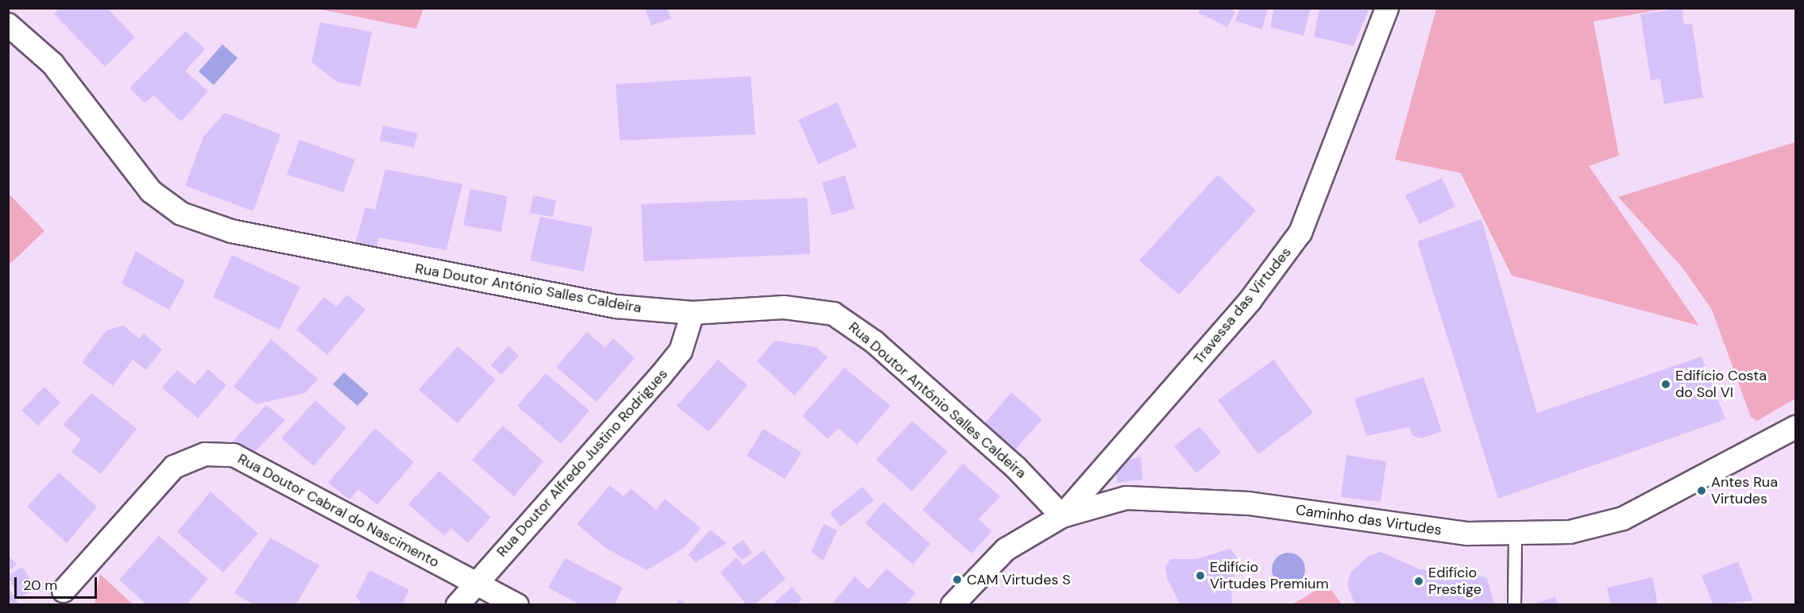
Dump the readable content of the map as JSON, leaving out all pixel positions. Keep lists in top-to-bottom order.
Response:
{
  "streets": {
    "street": [
      "Rua Doutor António Salles Caldeira",
      "Travessa das Virtudes",
      "Rua Doutor Alfredo Justino Rodrigues",
      "Rua Doutor Cabral do Nascimento",
      "Caminho das Virtudes"
    ]
  },
  "crossings": [
    ["Rua Doutor António Salles Caldeira", "Travessa das Virtudes"],
    ["Rua Doutor António Salles Caldeira", "Rua Doutor Alfredo Justino Rodrigues"],
    ["Rua Doutor António Salles Caldeira", "Caminho das Virtudes"],
    ["Travessa das Virtudes", "Caminho das Virtudes"],
    ["Rua Doutor Alfredo Justino Rodrigues", "Rua Doutor Cabral do Nascimento"]
  ],
  "places": [
    "Edifício Costa do Sol VI",
    "Antes Rua Virtudes",
    "Edifício Virtudes Premium",
    "CAM Virtudes S",
    "Edifício Prestige"
  ],
  "scale_bar": "20 m"
}
